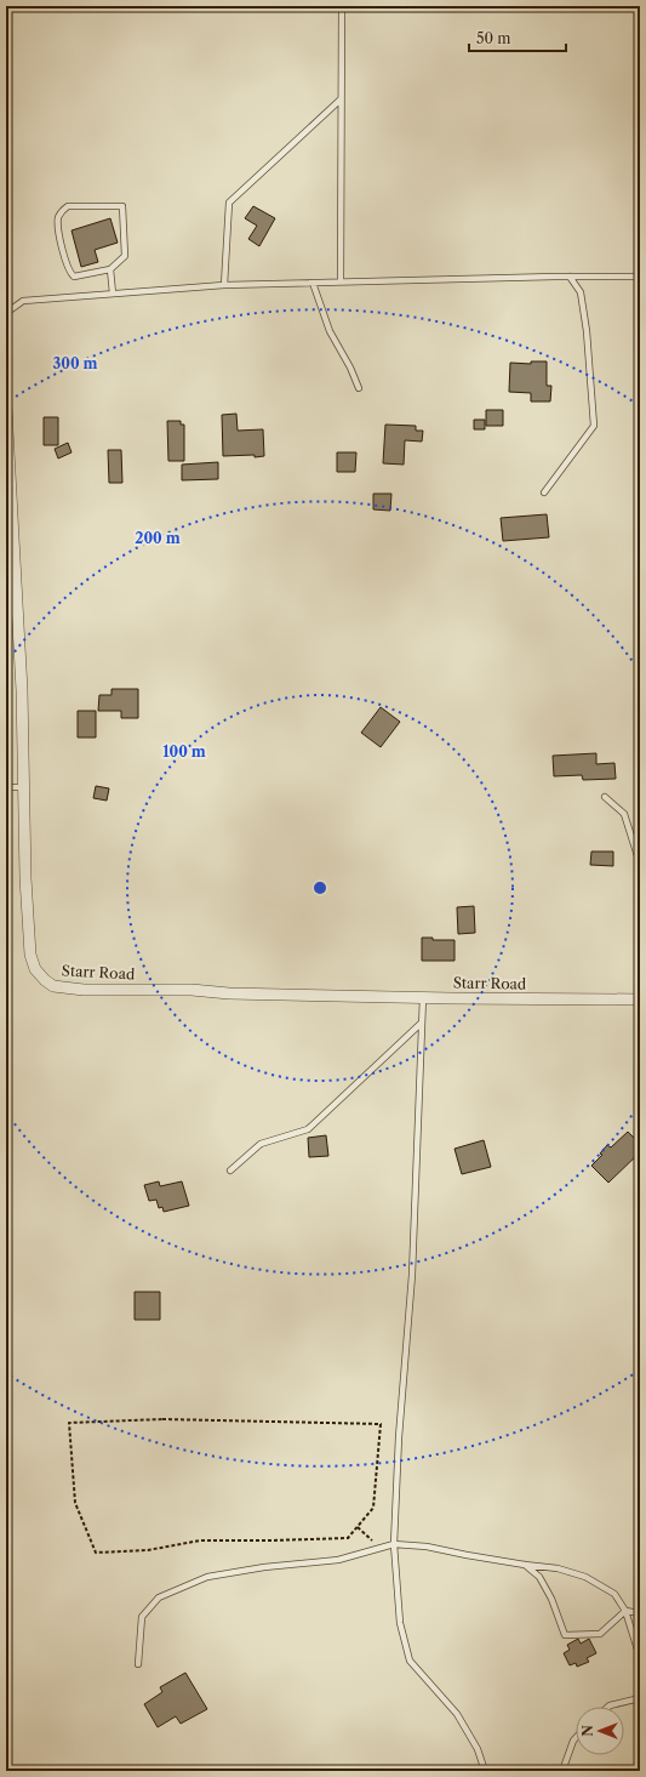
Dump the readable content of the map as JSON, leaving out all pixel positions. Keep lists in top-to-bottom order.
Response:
{
  "streets": {
    "street": ["Starr Road"]
  },
  "scale_bar": "50 m",
  "north": "left",
  "rings": ["300 m", "200 m", "100 m"]
}
